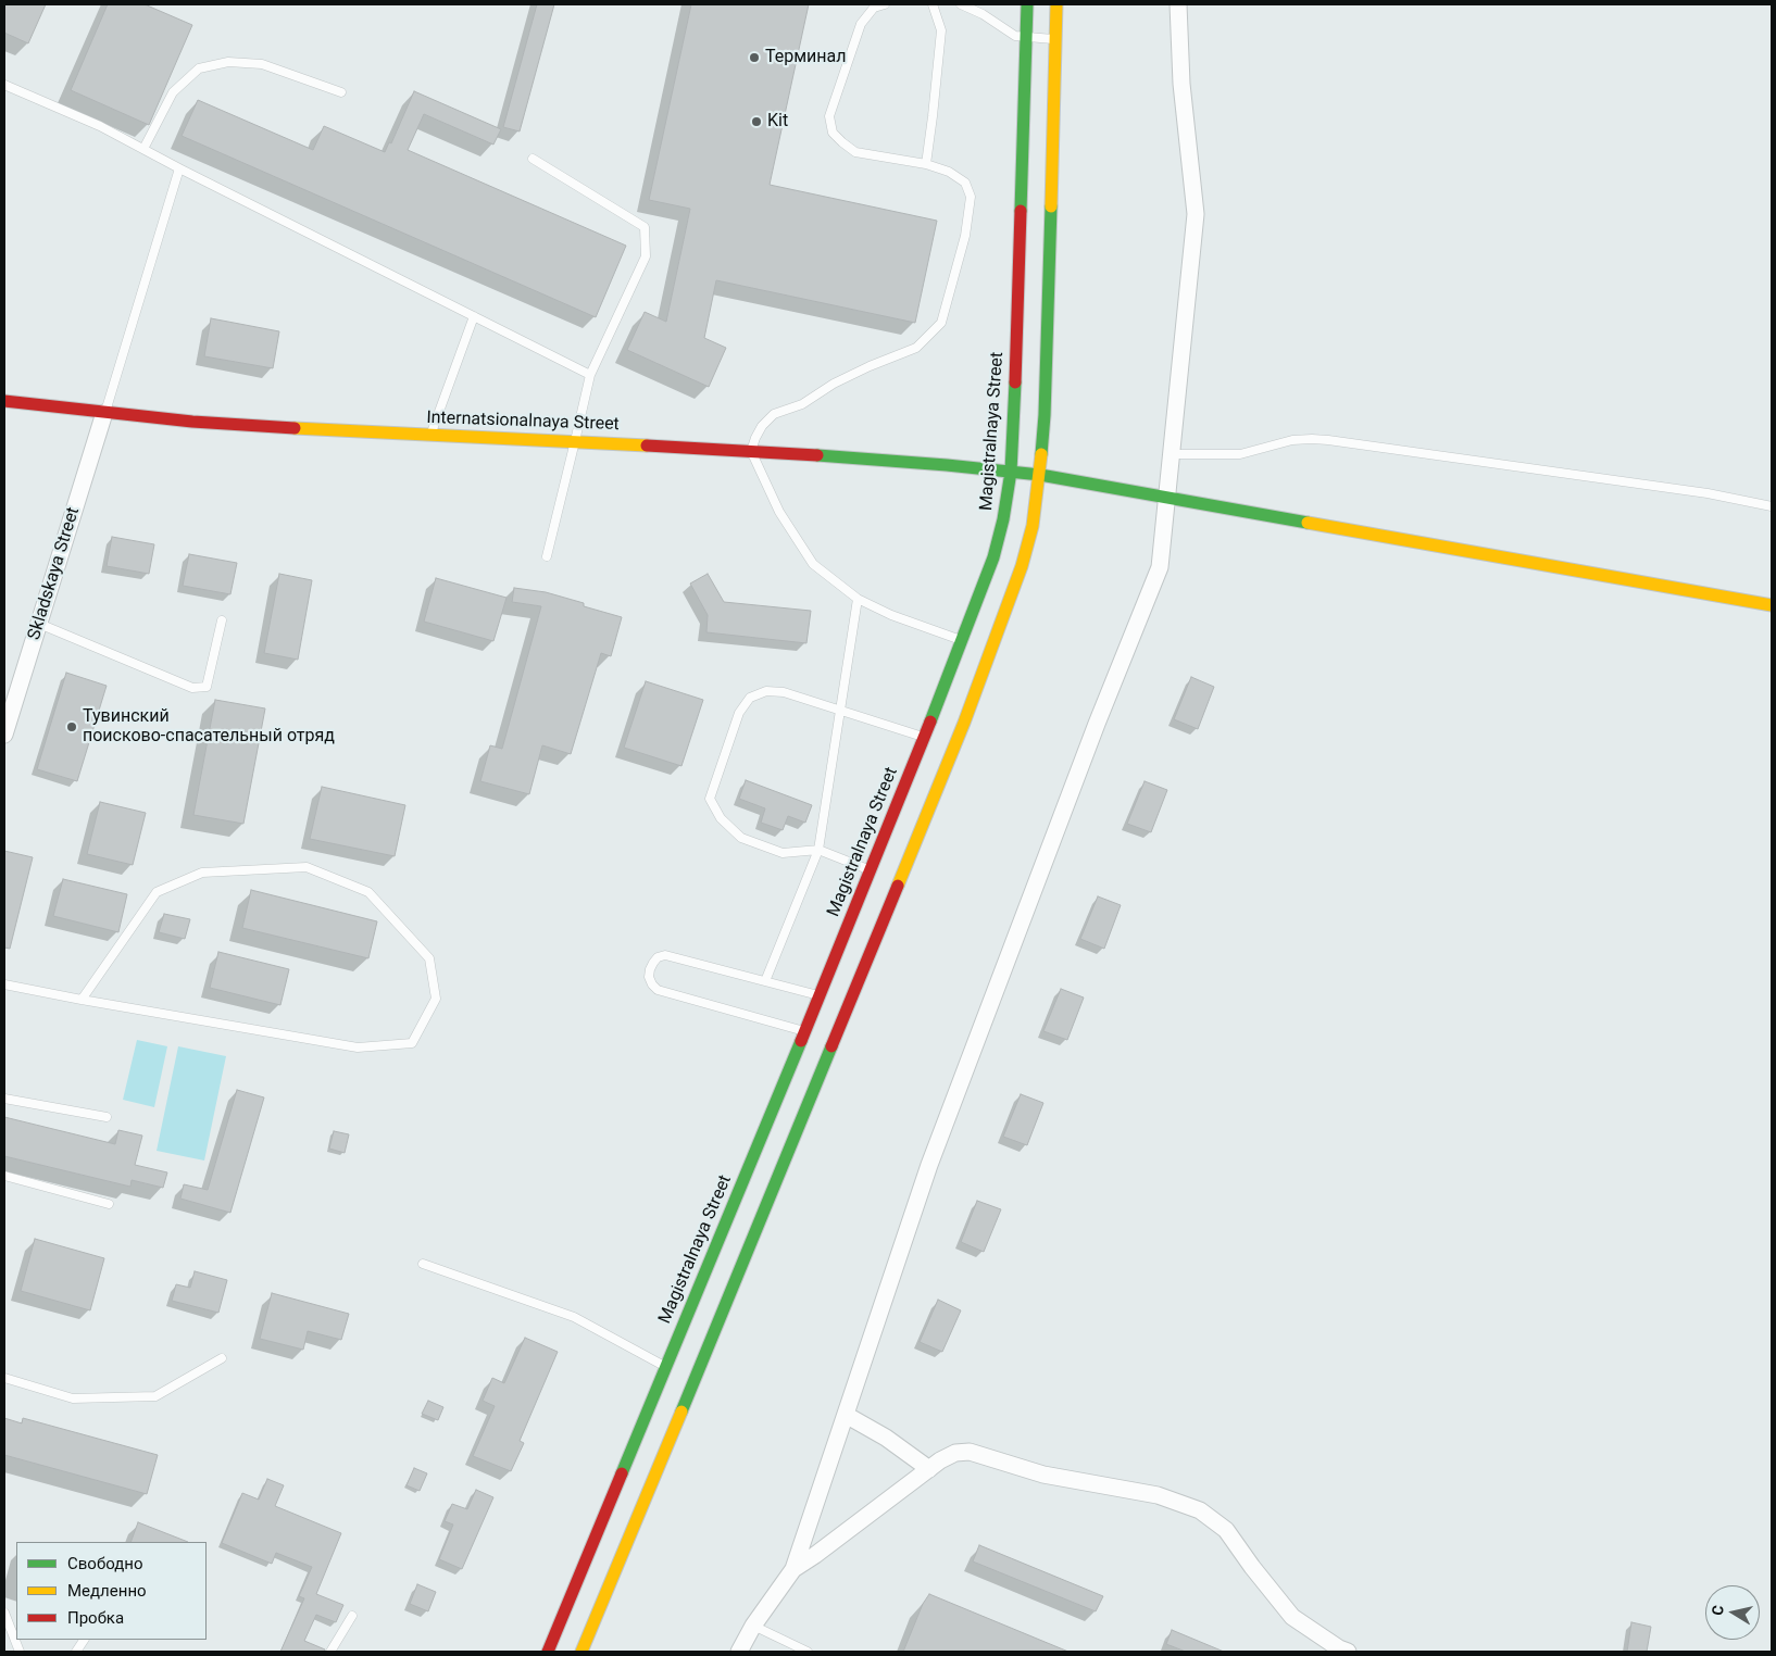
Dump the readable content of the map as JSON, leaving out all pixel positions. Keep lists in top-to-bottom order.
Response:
{
  "streets": {
    "main road": ["Internatsionalnaya Street", "Magistralnaya Street"],
    "street": ["Skladskaya Street"]
  },
  "crossings": [
    ["Internatsionalnaya Street", "Magistralnaya Street"],
    ["Internatsionalnaya Street", "Skladskaya Street"]
  ],
  "places": ["Терминал", "Kit", "Тувинский поисково-спасательный отряд"],
  "legend": ["Свободно", "Медленно", "Пробка"],
  "north": "left"
}
